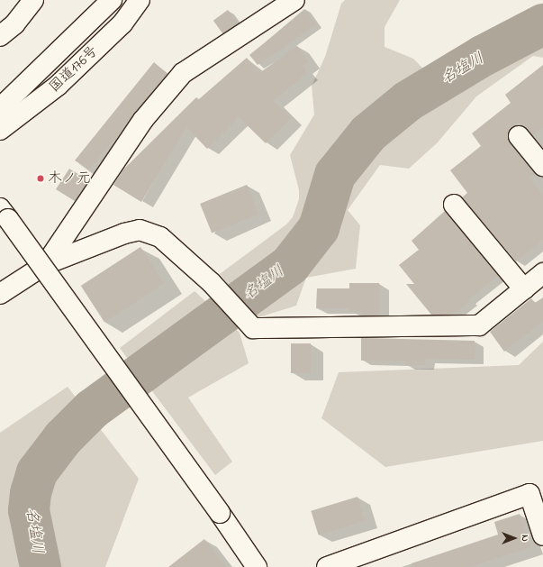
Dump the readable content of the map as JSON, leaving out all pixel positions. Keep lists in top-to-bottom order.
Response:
{
  "streets": {
    "main road": ["国道176号"]
  },
  "water": ["名塩川"],
  "places": ["木ノ元"],
  "north": "right"
}
